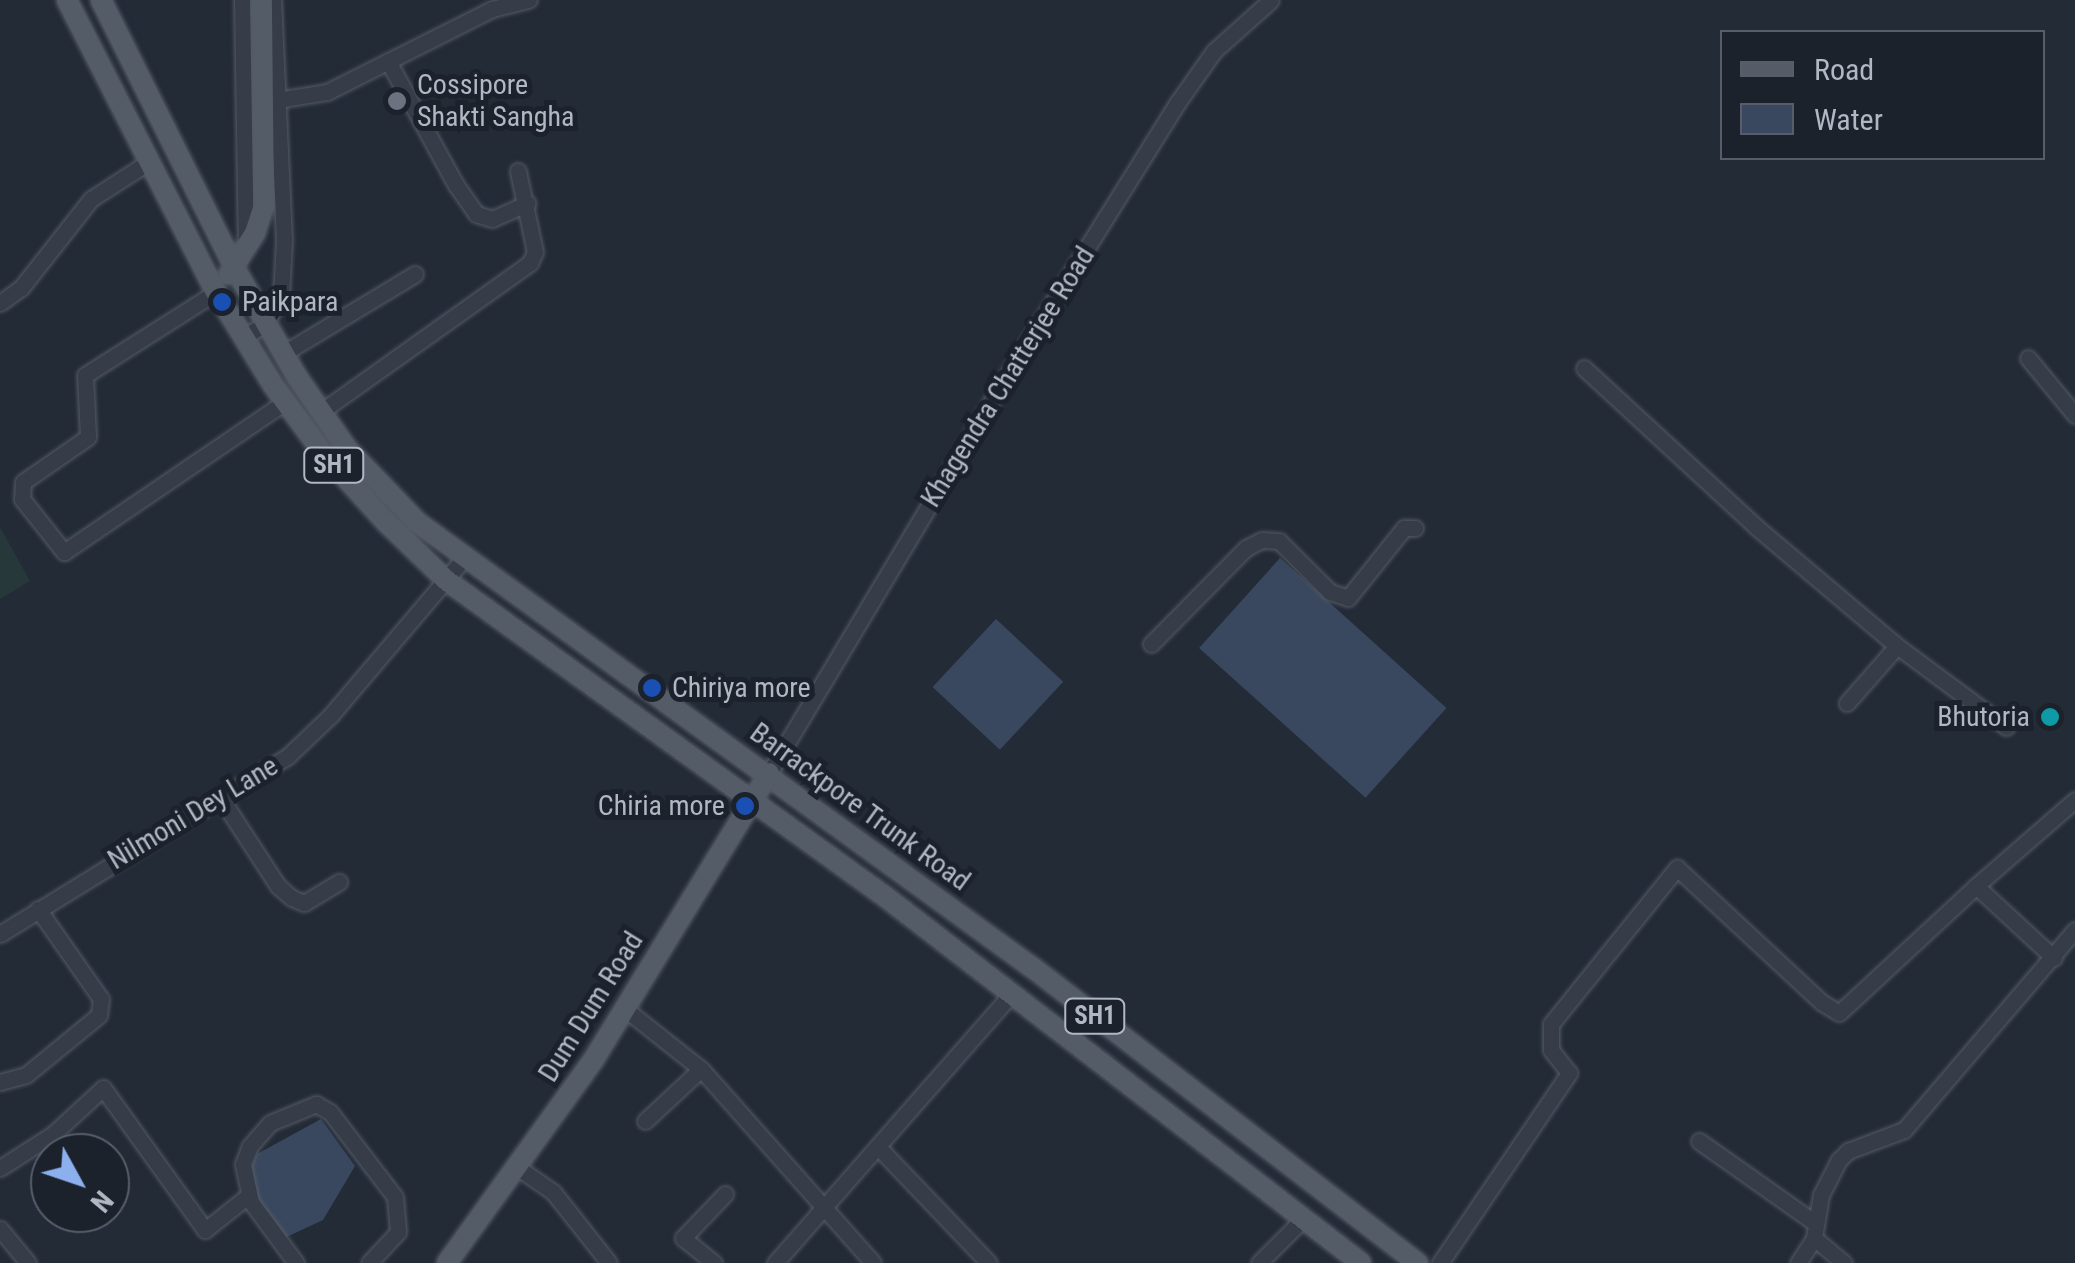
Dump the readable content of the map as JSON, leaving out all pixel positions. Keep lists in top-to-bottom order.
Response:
{
  "streets": {
    "main road": ["SH1", "Barrackpore Trunk Road", "Dum Dum Road"],
    "street": ["Khagendra Chatterjee Road", "Nilmoni Dey Lane"]
  },
  "crossings": [
    ["Khagendra Chatterjee Road", "Barrackpore Trunk Road"],
    ["Khagendra Chatterjee Road", "Dum Dum Road"],
    ["Barrackpore Trunk Road", "Nilmoni Dey Lane"],
    ["Barrackpore Trunk Road", "Dum Dum Road"]
  ],
  "places": [
    "Cossipore Shakti Sangha",
    "Paikpara",
    "Chiriya more",
    "Bhutoria",
    "Chiria more"
  ],
  "legend": ["Road", "Water"],
  "north": "bottom right"
}
